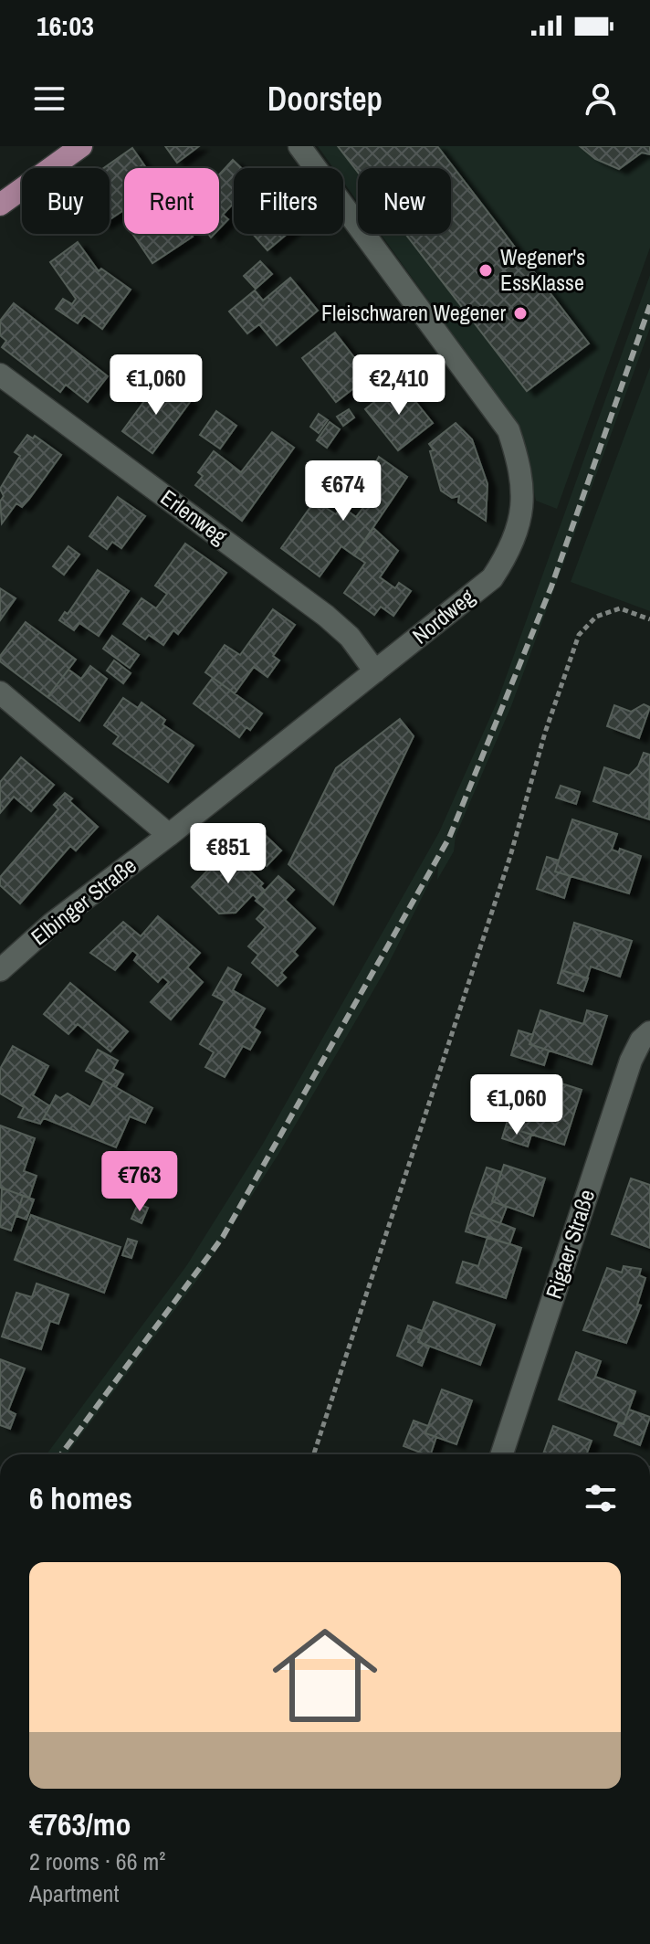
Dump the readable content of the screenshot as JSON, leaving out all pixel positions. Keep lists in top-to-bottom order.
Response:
{
  "streets": {
    "street": [
      "Erlenweg",
      "Nordweg",
      "Elbinger Straße",
      "Rigaer Straße"
    ]
  },
  "crossings": [
    ["Erlenweg", "Nordweg"],
    ["Nordweg", "Elbinger Straße"]
  ],
  "places": ["Wegener's EssKlasse", "Fleischwaren Wegener"],
  "page": {
    "status": "16:03",
    "header": "Doorstep",
    "chip": [
      "Buy",
      "Rent",
      "Filters",
      "New"
    ],
    "price": [
      "€1,060",
      "€2,410",
      "€674",
      "€851",
      "€1,060",
      "€763"
    ],
    "heading": "6 homes",
    "list": [
      {
        "name": "€763/mo",
        "note": "2 rooms · 66 m² · Apartment"
      }
    ]
  }
}
